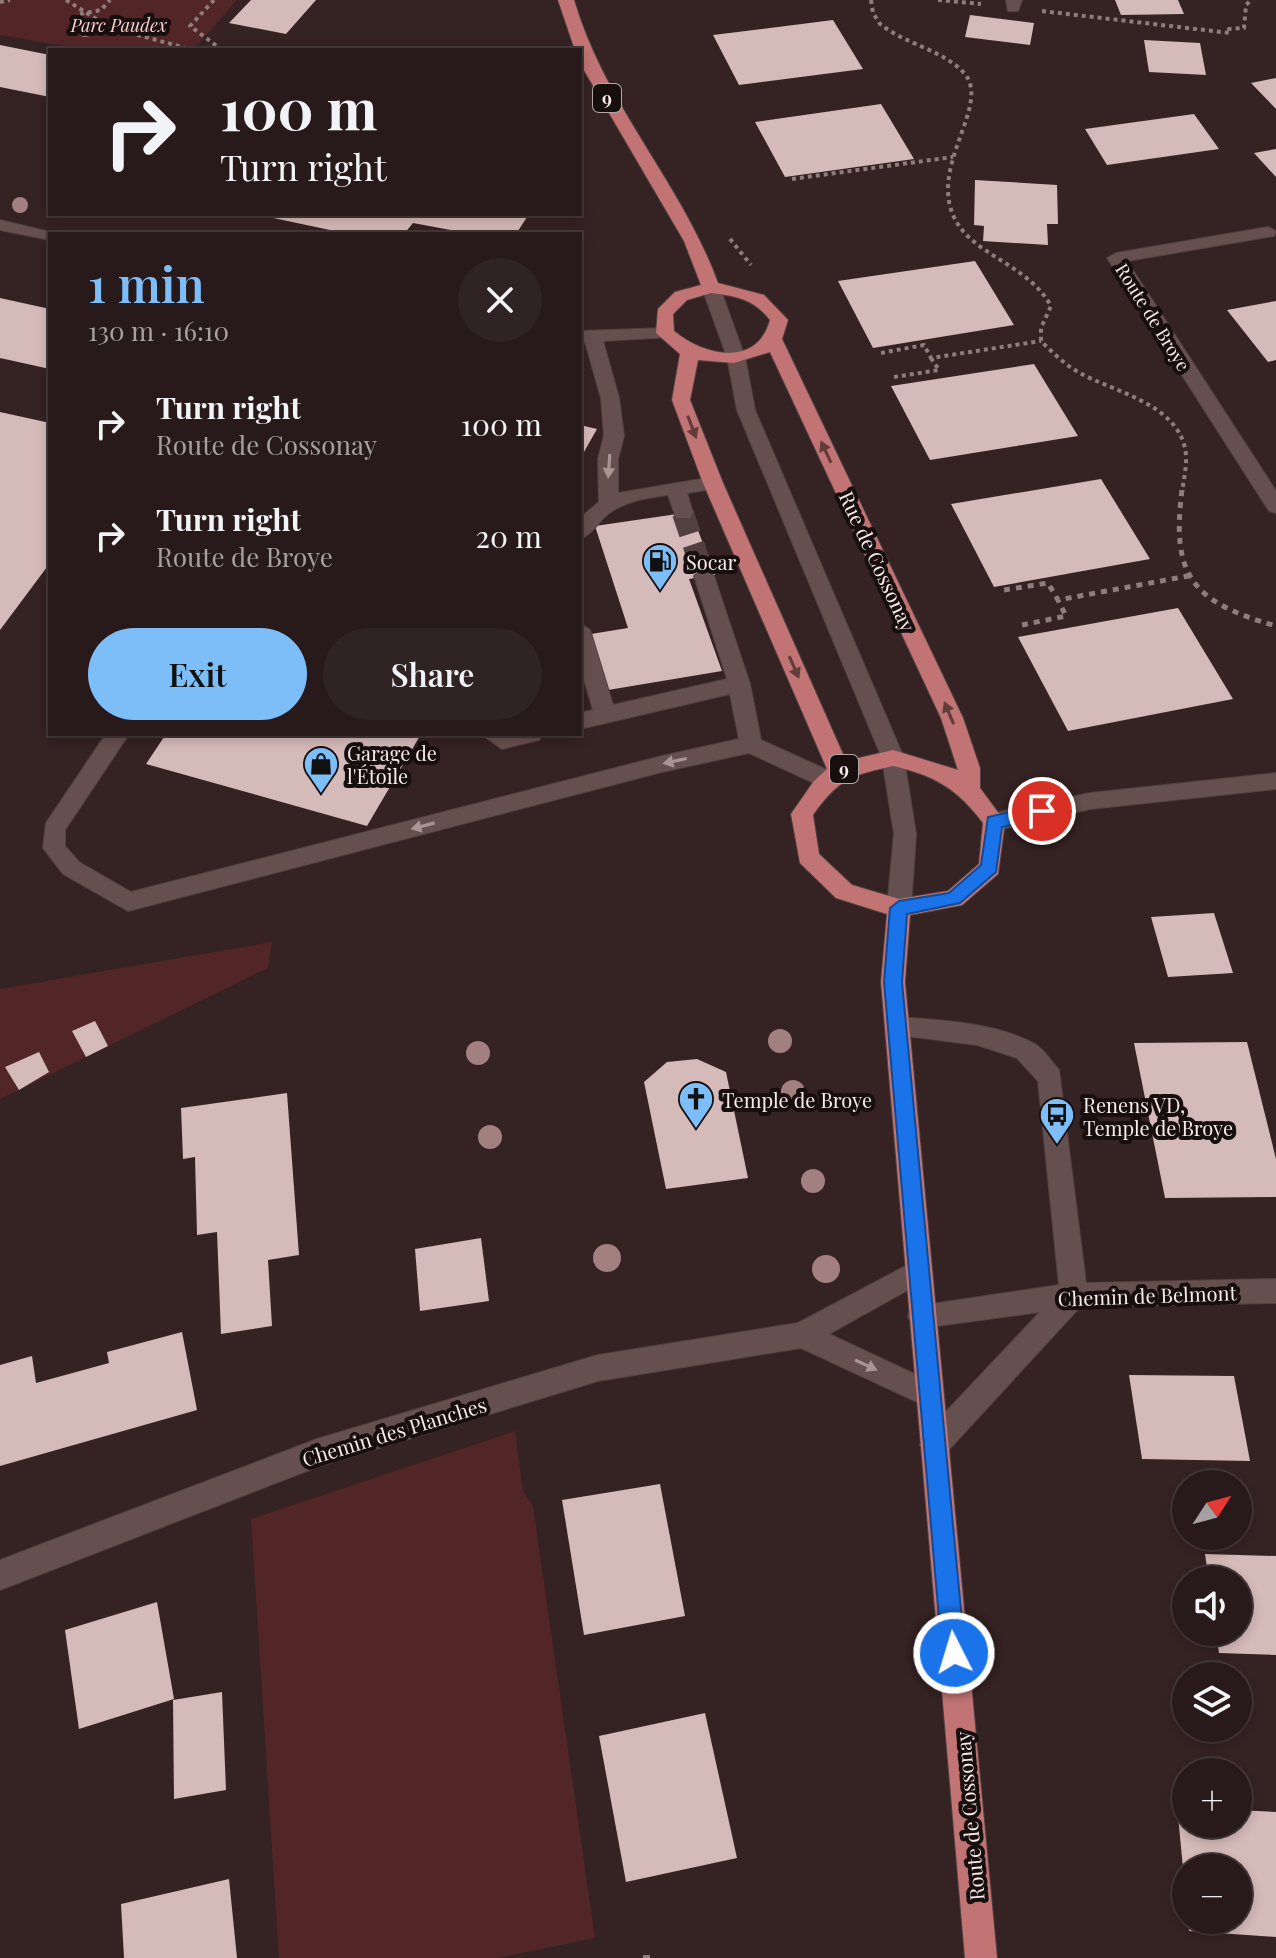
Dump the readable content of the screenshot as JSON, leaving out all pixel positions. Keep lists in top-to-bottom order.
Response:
{
  "streets": {
    "main road": ["9", "Rue de Cossonay", "Route de Cossonay"],
    "street": ["Route de Broye", "Chemin de Belmont", "Chemin des Planches"]
  },
  "crossings": [
    ["9", "Rue de Cossonay"],
    ["9", "Route de Cossonay"],
    ["Chemin de Belmont", "Route de Cossonay"],
    ["Chemin des Planches", "Route de Cossonay"]
  ],
  "parks": ["Parc Paudex"],
  "places": {
    "fuel station": ["Socar"],
    "shop": ["Garage de l'Étoile"],
    "church": ["Temple de Broye"],
    "bus stop": ["Renens VD, Temple de Broye"]
  },
  "north": "top right",
  "page": {
    "turn": ["100 m", "Turn right"],
    "heading": ["1 min", "130 m · 16:10"],
    "list": [
      {
        "name": "Turn right",
        "note": "Route de Cossonay",
        "value": "100 m"
      },
      {
        "name": "Turn right",
        "note": "Route de Broye",
        "value": "20 m"
      }
    ],
    "buttons": ["Exit", "Share"],
    "map_buttons": ["+", "−"]
  }
}
